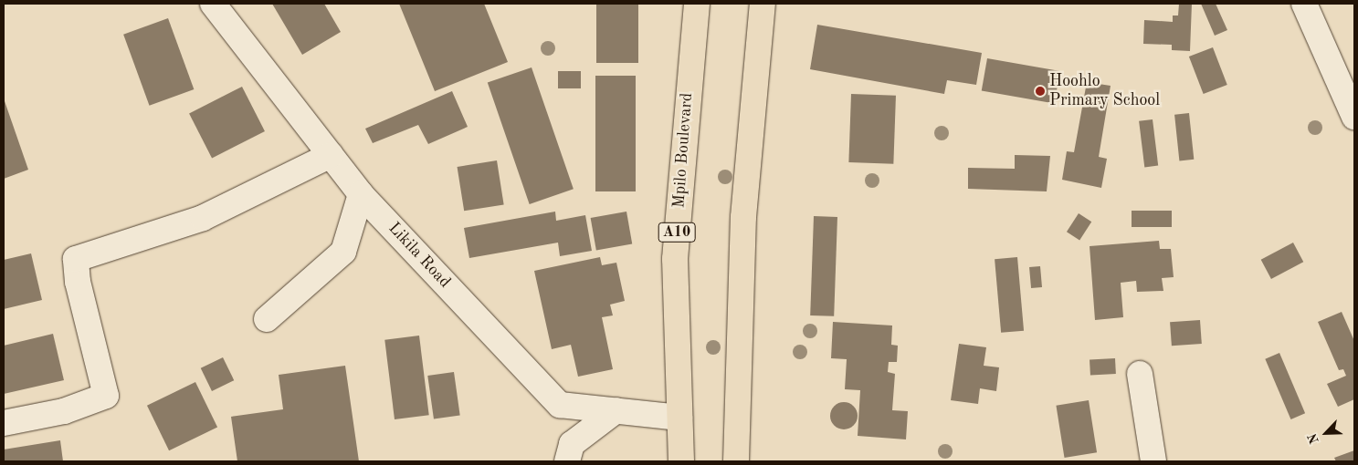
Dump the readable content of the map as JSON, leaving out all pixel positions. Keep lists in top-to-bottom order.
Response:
{
  "streets": {
    "highway": ["Mpilo Boulevard", "A10"],
    "street": ["Likila Road"]
  },
  "crossings": [
    ["Mpilo Boulevard", "Likila Road"]
  ],
  "places": ["Hoohlo Primary School"],
  "north": "bottom left"
}
